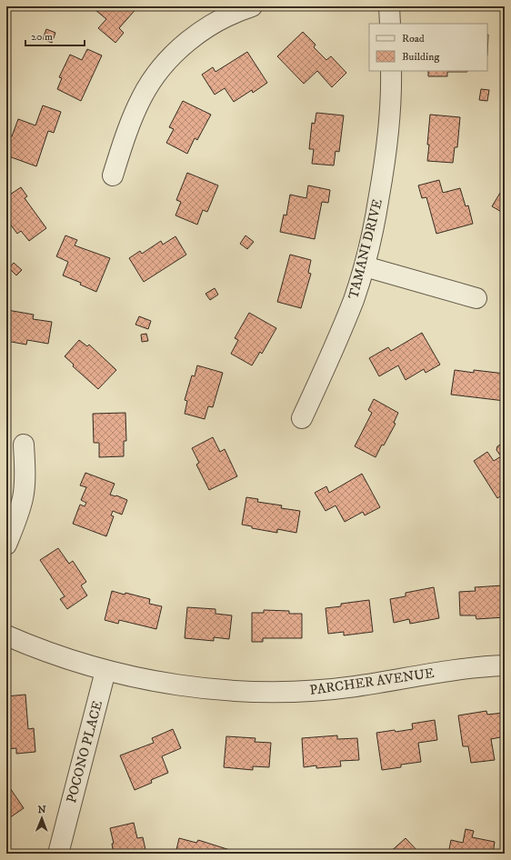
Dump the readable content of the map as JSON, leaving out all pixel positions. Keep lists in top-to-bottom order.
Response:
{
  "streets": {
    "street": ["TAMANI DRIVE", "PARCHER AVENUE", "POCONO PLACE"]
  },
  "crossings": [
    ["PARCHER AVENUE", "POCONO PLACE"]
  ],
  "legend": ["Road", "Building"],
  "scale_bar": "20 m",
  "north": "top"
}
